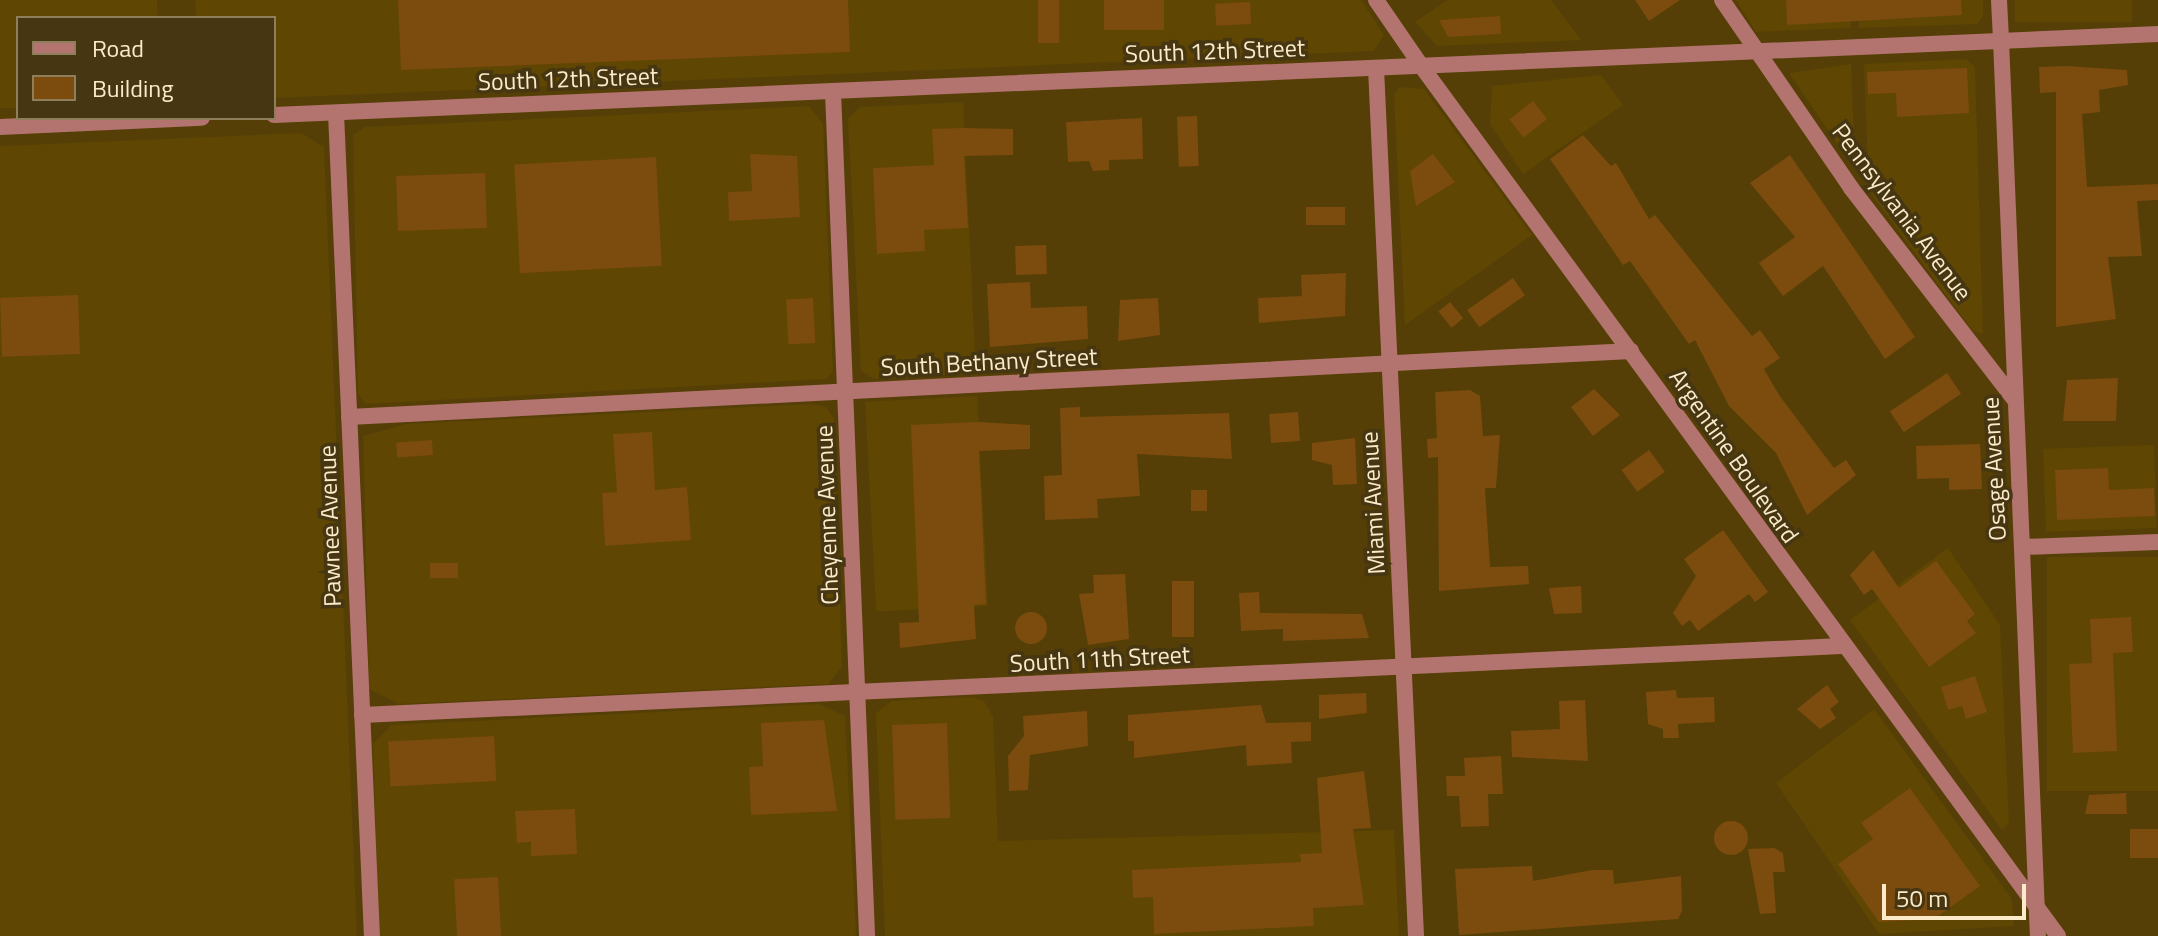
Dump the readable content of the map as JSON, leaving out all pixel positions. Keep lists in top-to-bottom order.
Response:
{
  "streets": {
    "street": [
      "South 12th Street",
      "Pennsylvania Avenue",
      "South Bethany Street",
      "Argentine Boulevard",
      "Osage Avenue",
      "Miami Avenue",
      "Cheyenne Avenue",
      "Pawnee Avenue",
      "South 11th Street"
    ]
  },
  "crossings": [
    ["South 12th Street", "Pennsylvania Avenue"],
    ["South 12th Street", "Argentine Boulevard"],
    ["South 12th Street", "Osage Avenue"],
    ["South 12th Street", "Miami Avenue"],
    ["South 12th Street", "Cheyenne Avenue"],
    ["South 12th Street", "Pawnee Avenue"],
    ["Pennsylvania Avenue", "Osage Avenue"],
    ["South Bethany Street", "Argentine Boulevard"],
    ["South Bethany Street", "Miami Avenue"],
    ["South Bethany Street", "Cheyenne Avenue"],
    ["South Bethany Street", "Pawnee Avenue"],
    ["Argentine Boulevard", "Osage Avenue"],
    ["Argentine Boulevard", "South 11th Street"],
    ["Miami Avenue", "South 11th Street"],
    ["Cheyenne Avenue", "South 11th Street"],
    ["Pawnee Avenue", "South 11th Street"]
  ],
  "legend": ["Road", "Building"],
  "scale_bar": "50 m"
}
